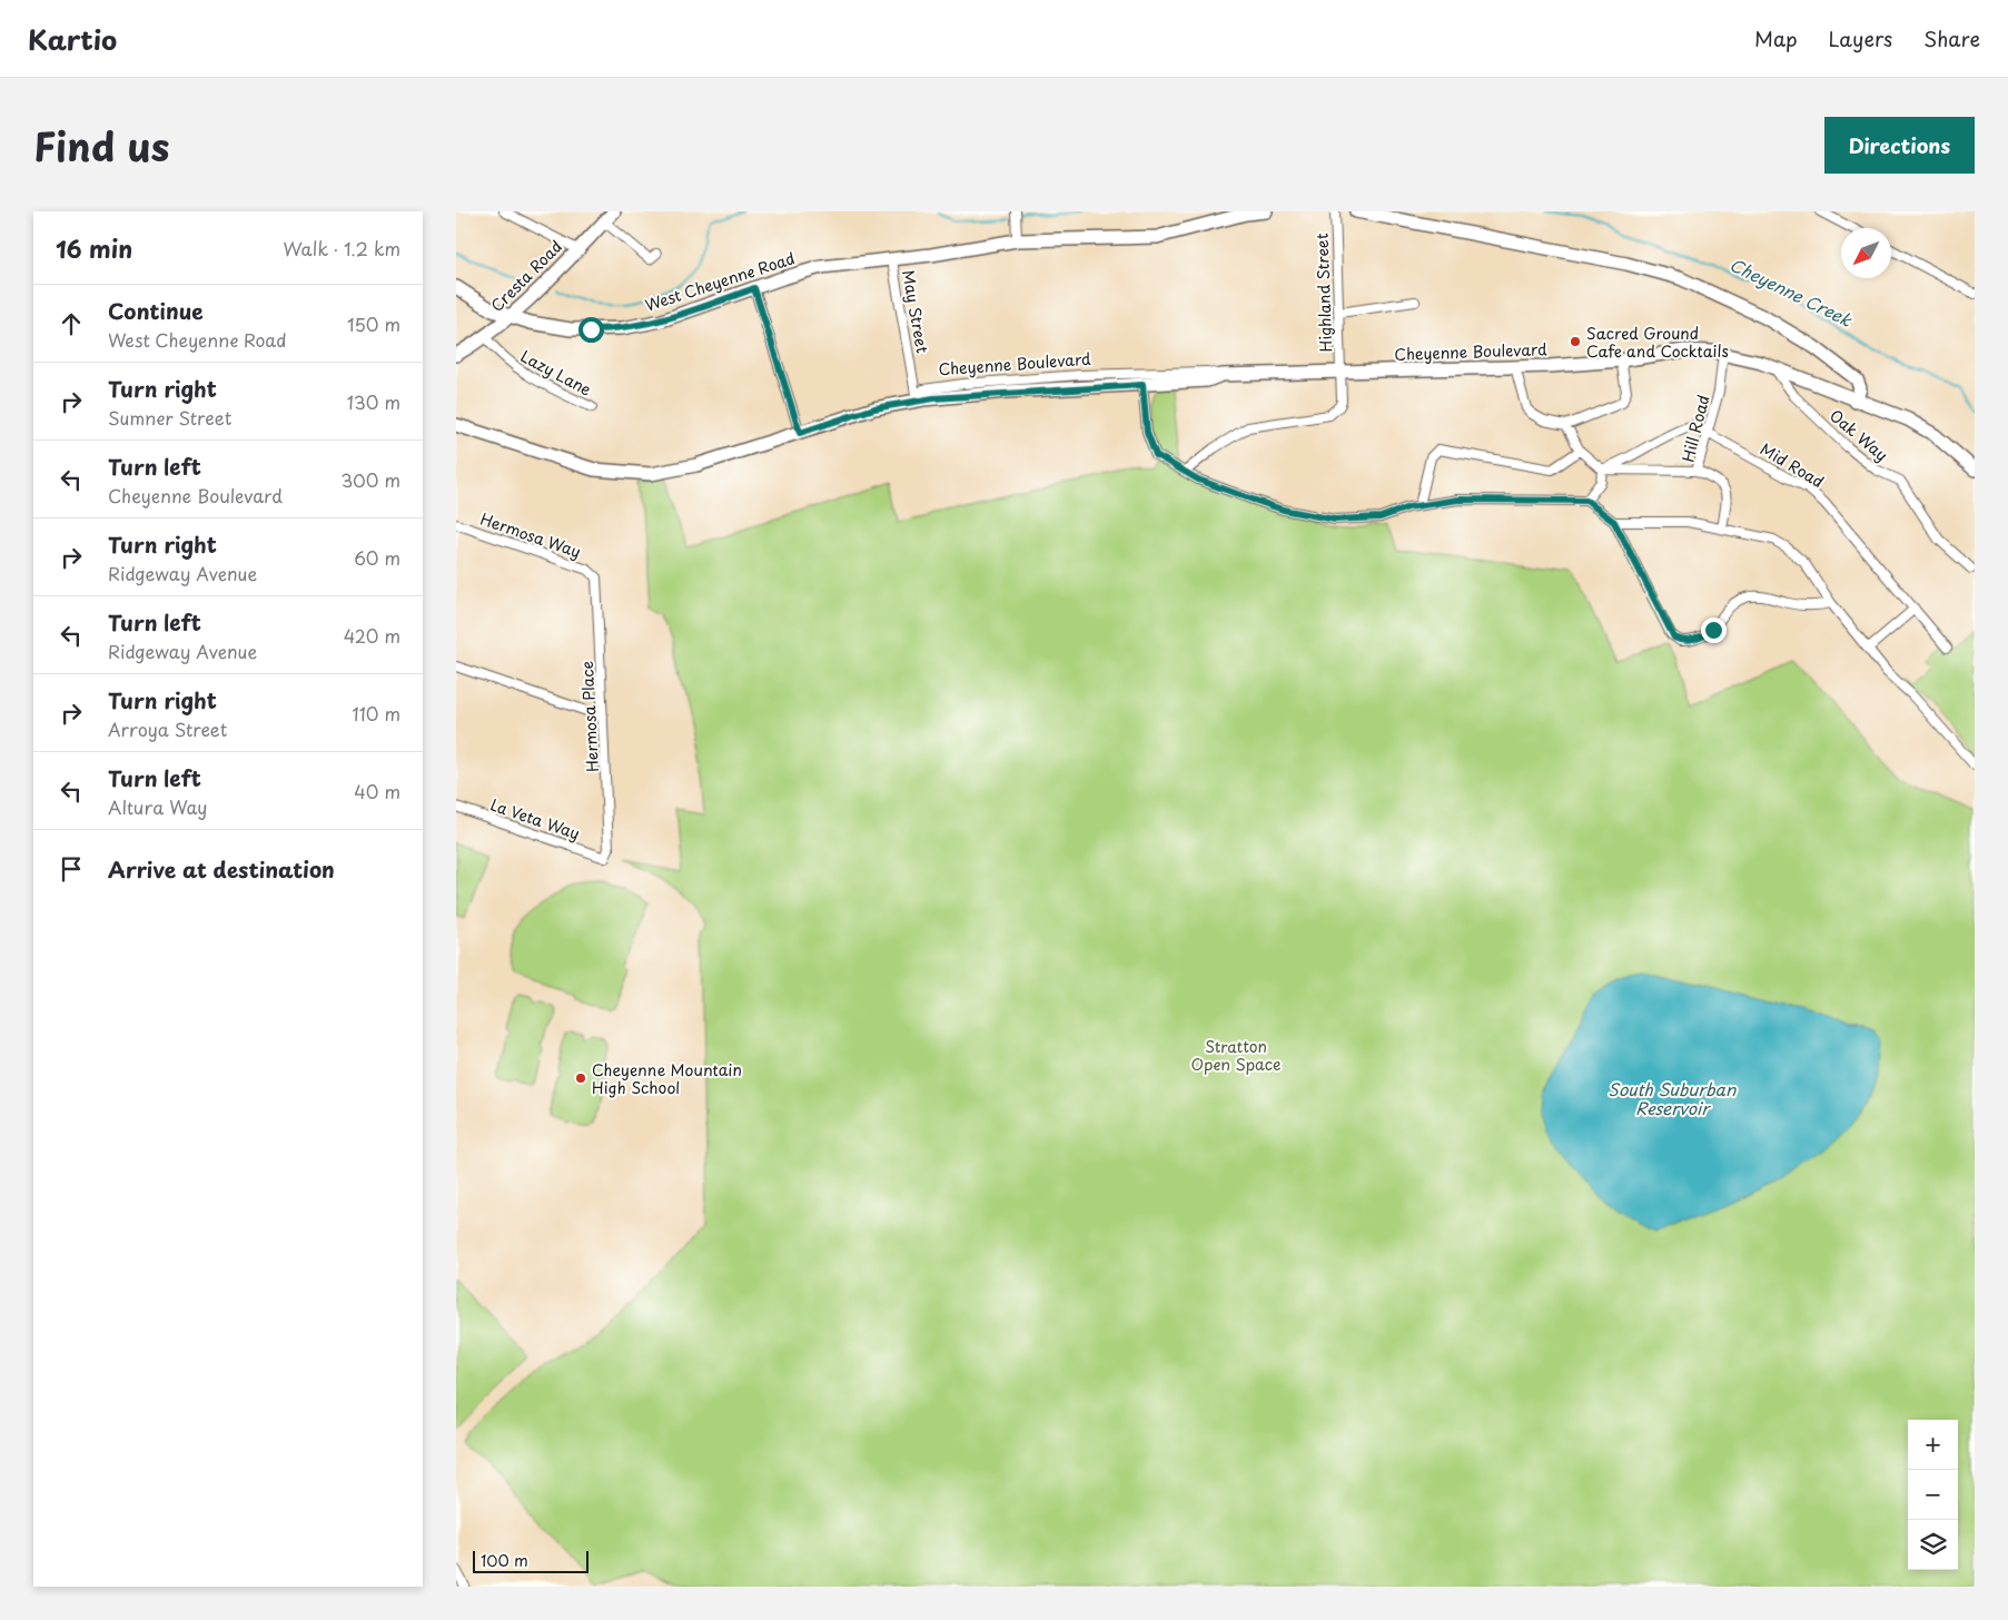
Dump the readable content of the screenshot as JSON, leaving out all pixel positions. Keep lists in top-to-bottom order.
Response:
{
  "streets": {
    "street": [
      "Cresta Road",
      "West Cheyenne Road",
      "Highland Street",
      "May Street",
      "Cheyenne Boulevard",
      "Lazy Lane",
      "Hill Road",
      "Oak Way",
      "Mid Road",
      "Hermosa Way",
      "Hermosa Place",
      "La Veta Way"
    ]
  },
  "crossings": [
    ["Cresta Road", "West Cheyenne Road"],
    ["Cresta Road", "Lazy Lane"],
    ["West Cheyenne Road", "May Street"],
    ["Highland Street", "Cheyenne Boulevard"],
    ["May Street", "Cheyenne Boulevard"],
    ["Cheyenne Boulevard", "Hill Road"],
    ["Cheyenne Boulevard", "Oak Way"],
    ["Hill Road", "Mid Road"],
    ["Hermosa Way", "Hermosa Place"],
    ["Hermosa Place", "La Veta Way"]
  ],
  "water": ["Cheyenne Creek", "South Suburban Reservoir"],
  "parks": ["Stratton Open Space"],
  "places": ["Sacred Ground Cafe and Cocktails", "Cheyenne Mountain High School"],
  "scale_bar": "100 m",
  "north": "bottom left",
  "page": {
    "header": "Kartio",
    "nav": ["Map", "Layers", "Share"],
    "title": "Find us",
    "buttons": "Directions",
    "heading": ["16 min", "Walk · 1.2 km"],
    "list": [
      ["Continue", "West Cheyenne Road", "150 m"],
      ["Turn right", "Sumner Street", "130 m"],
      ["Turn left", "Cheyenne Boulevard", "300 m"],
      ["Turn right", "Ridgeway Avenue", "60 m"],
      ["Turn left", "Ridgeway Avenue", "420 m"],
      ["Turn right", "Arroya Street", "110 m"],
      ["Turn left", "Altura Way", "40 m"],
      "Arrive at destination"
    ],
    "map_buttons": ["+", "−"],
    "scale": "100 m"
  }
}
